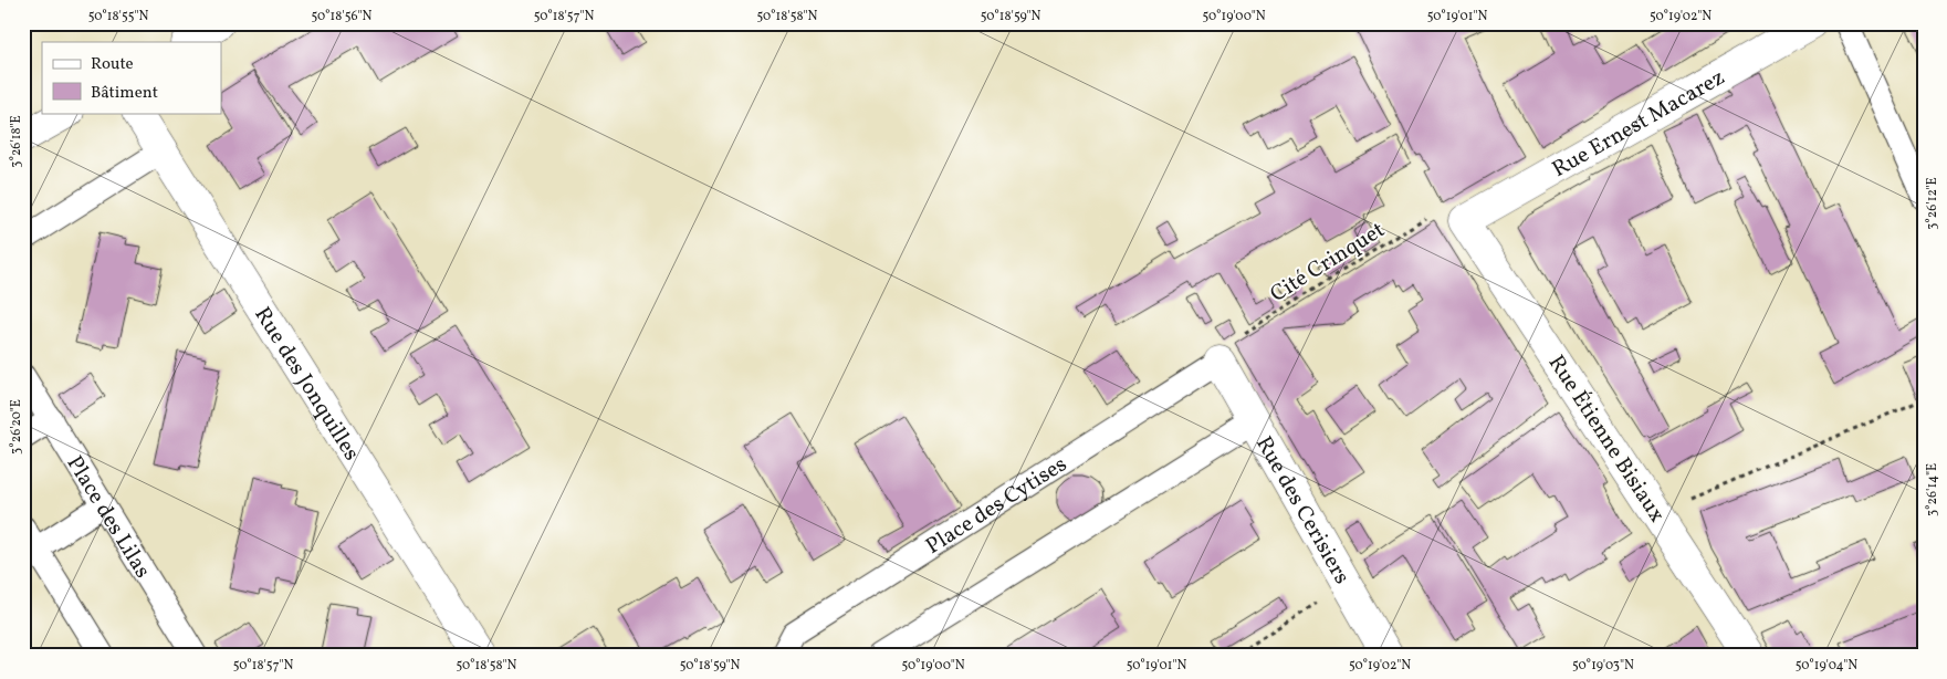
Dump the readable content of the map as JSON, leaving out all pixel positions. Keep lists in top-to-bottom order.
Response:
{
  "streets": {
    "street": [
      "Rue Ernest Macarez",
      "Rue des Jonquilles",
      "Rue Étienne Bisiaux",
      "Rue des Cerisiers"
    ],
    "lane": ["Place des Cytises", "Place des Lilas"],
    "path": ["Cité Crinquet"]
  },
  "crossings": [
    ["Rue Ernest Macarez", "Cité Crinquet"],
    ["Rue Ernest Macarez", "Rue Étienne Bisiaux"],
    ["Cité Crinquet", "Rue Étienne Bisiaux"],
    ["Cité Crinquet", "Place des Cytises"],
    ["Cité Crinquet", "Rue des Cerisiers"],
    ["Place des Cytises", "Rue des Cerisiers"]
  ],
  "legend": ["Route", "Bâtiment"],
  "coordinates": [
    "50°18'55\"N",
    "50°18'56\"N",
    "50°18'57\"N",
    "50°18'58\"N",
    "50°18'59\"N",
    "50°19'00\"N",
    "50°19'01\"N",
    "50°19'02\"N",
    "3°26'18\"E",
    "3°26'12\"E",
    "3°26'20\"E",
    "3°26'14\"E",
    "50°19'03\"N",
    "50°19'04\"N"
  ]
}
